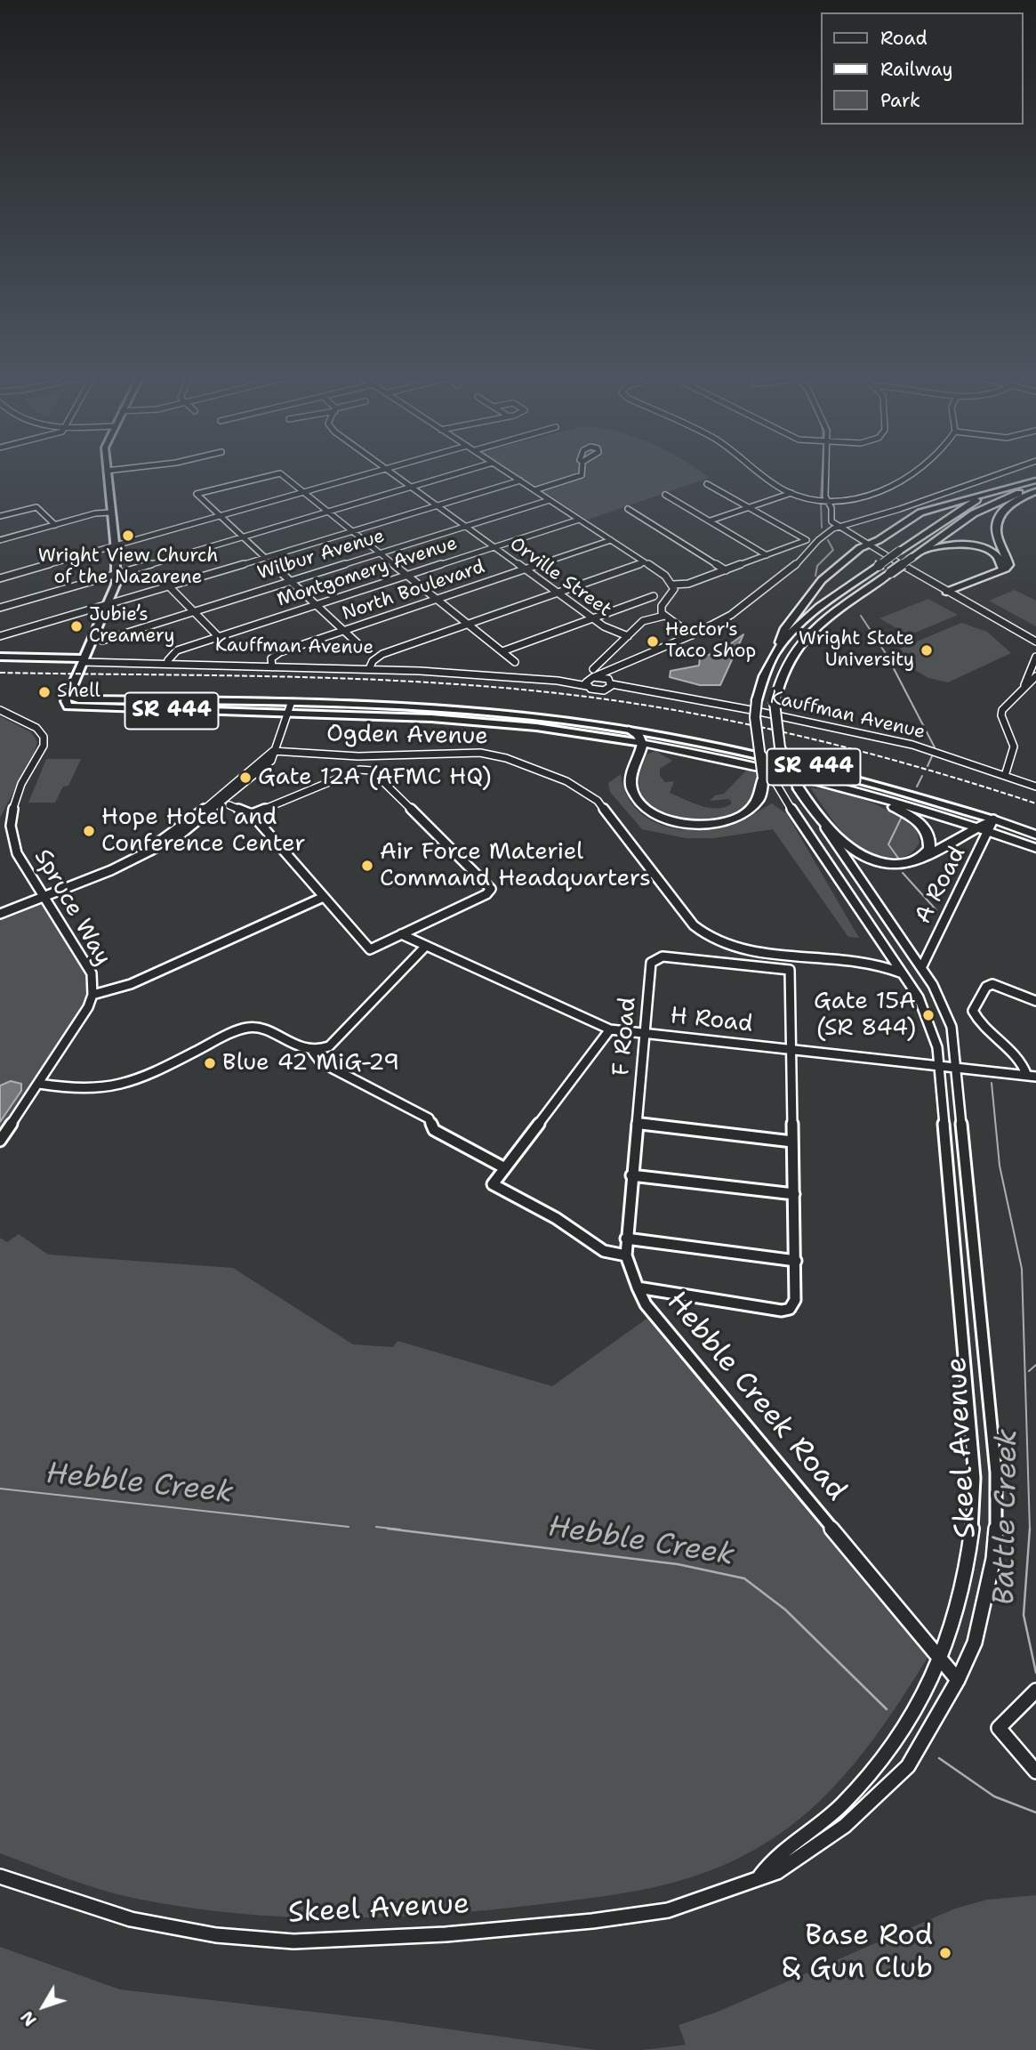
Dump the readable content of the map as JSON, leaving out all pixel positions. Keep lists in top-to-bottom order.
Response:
{
  "streets": {
    "highway": ["SR 444"],
    "main road": ["Kauffman Avenue"],
    "street": [
      "Wilbur Avenue",
      "Montgomery Avenue",
      "Orville Street",
      "North Boulevard",
      "Ogden Avenue",
      "A Road",
      "Spruce Way",
      "H Road",
      "F Road",
      "Hebble Creek Road",
      "Skeel Avenue"
    ]
  },
  "crossings": [
    ["Wilbur Avenue", "Orville Street"],
    ["Montgomery Avenue", "Orville Street"],
    ["Montgomery Avenue", "Kauffman Avenue"],
    ["Orville Street", "North Boulevard"],
    ["North Boulevard", "Kauffman Avenue"],
    ["SR 444", "A Road"],
    ["A Road", "Skeel Avenue"],
    ["H Road", "F Road"],
    ["H Road", "Skeel Avenue"],
    ["F Road", "Hebble Creek Road"],
    ["Hebble Creek Road", "Skeel Avenue"]
  ],
  "water": ["Hebble Creek", "Battle Creek"],
  "places": [
    "Wright View Church of the Nazarene",
    "Jubie’s Creamery",
    "Hector's Taco Shop",
    "Wright State University",
    "Shell",
    "Gate 12A (AFMC HQ)",
    "Hope Hotel and Conference Center",
    "Air Force Materiel Command Headquarters",
    "Gate 15A (SR 844)",
    "Blue 42 MiG-29",
    "Base Rod & Gun Club"
  ],
  "legend": ["Road", "Railway", "Park"],
  "north": "bottom left"
}
